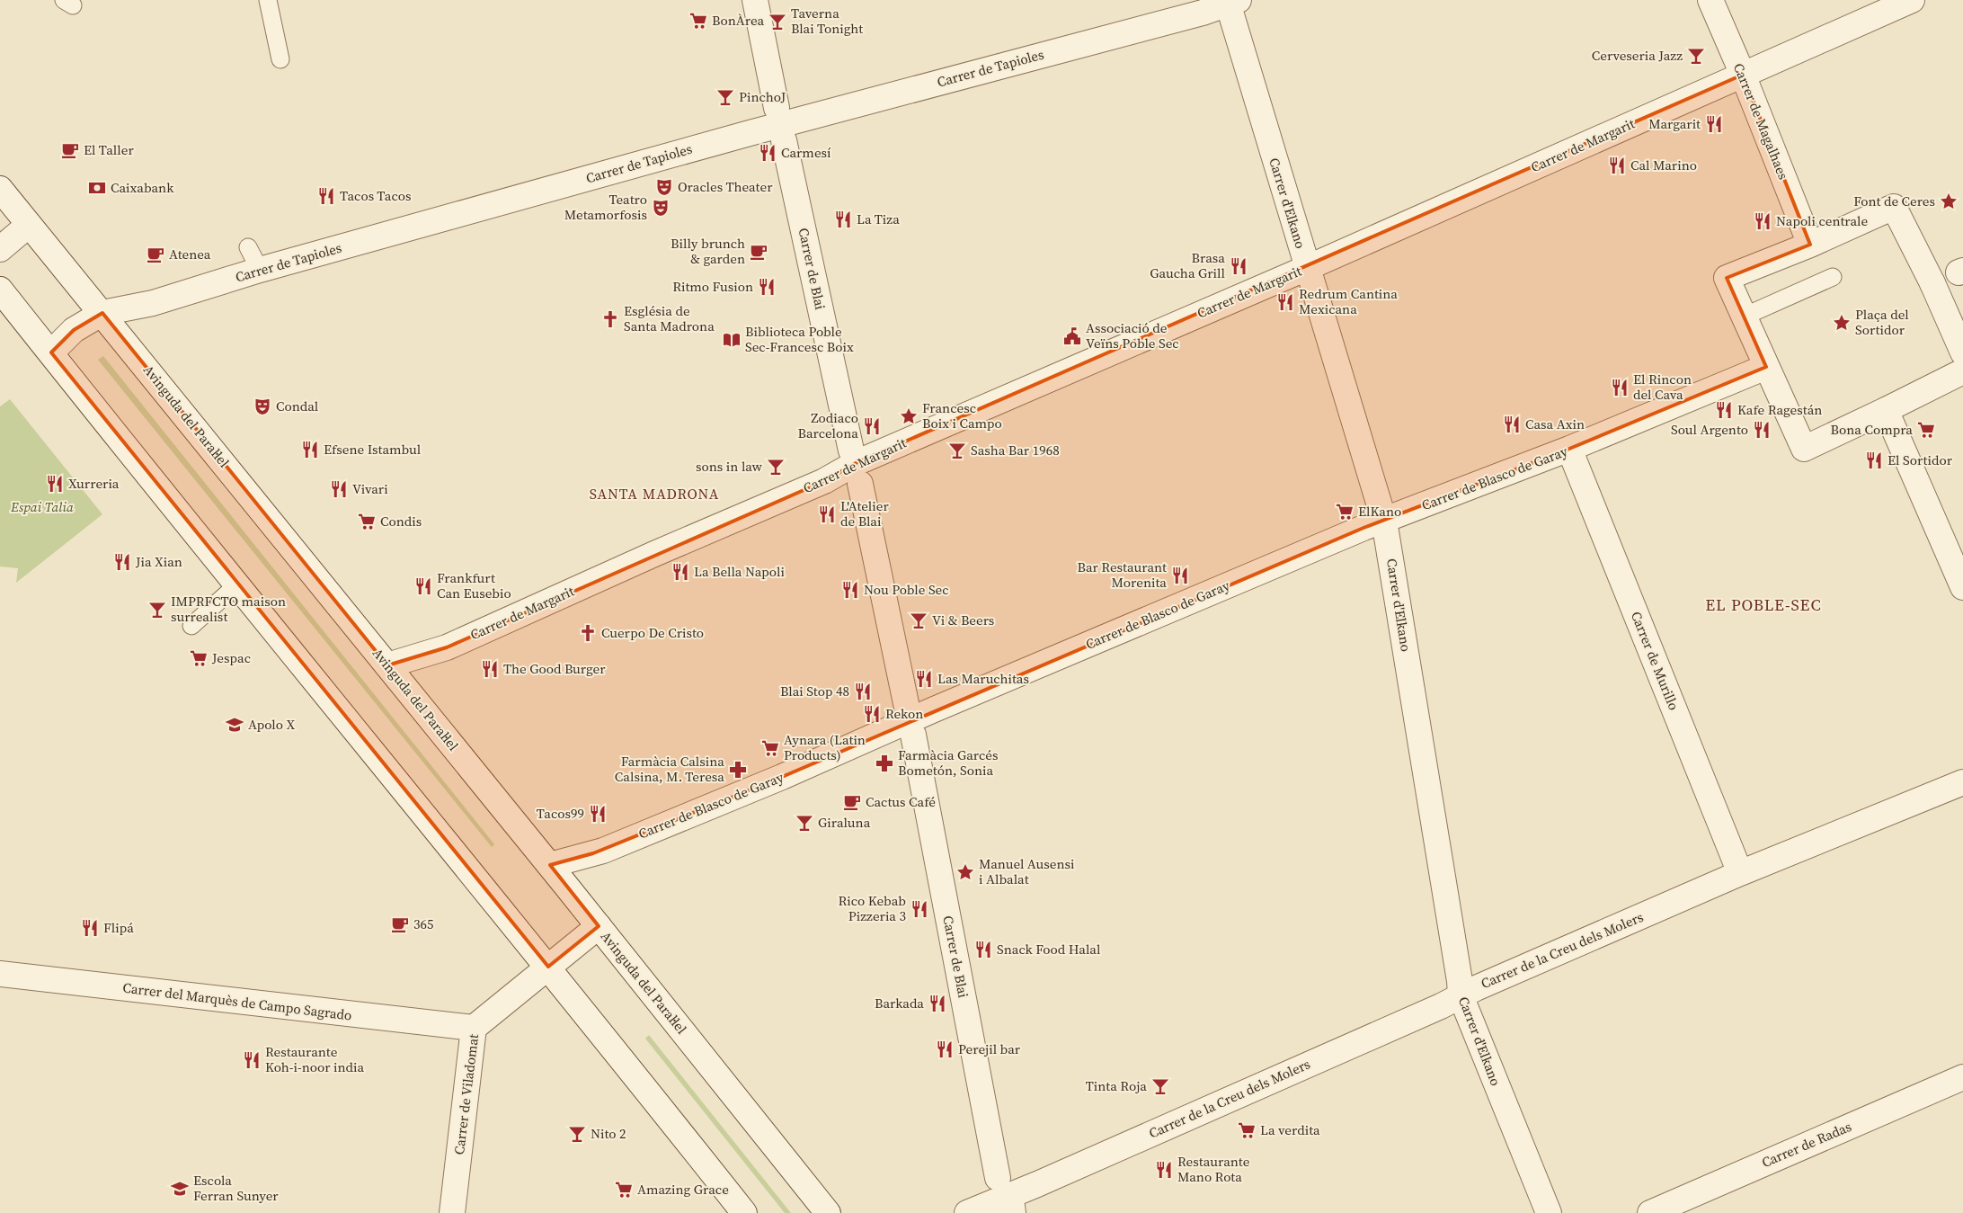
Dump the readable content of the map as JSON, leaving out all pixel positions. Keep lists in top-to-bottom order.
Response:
{
  "streets": {
    "street": [
      "Carrer de Tapioles",
      "Carrer de Magalhaes",
      "Carrer de Margarit",
      "Carrer d'Elkano",
      "Carrer de Blai",
      "Avinguda del Paral·lel",
      "Carrer de Blasco de Garay",
      "Carrer de Murillo",
      "Carrer de la Creu dels Molers",
      "Carrer del Marquès de Campo Sagrado",
      "Carrer de Viladomat",
      "Carrer de Radas"
    ]
  },
  "crossings": [
    ["Carrer de Tapioles", "Carrer d'Elkano"],
    ["Carrer de Tapioles", "Avinguda del Paral·lel"],
    ["Carrer de Magalhaes", "Carrer de Margarit"],
    ["Carrer de Margarit", "Carrer d'Elkano"],
    ["Carrer de Margarit", "Avinguda del Paral·lel"],
    ["Carrer d'Elkano", "Carrer de Blasco de Garay"],
    ["Carrer d'Elkano", "Carrer de la Creu dels Molers"],
    ["Avinguda del Paral·lel", "Carrer de Blasco de Garay"],
    ["Avinguda del Paral·lel", "Carrer de Viladomat"],
    ["Carrer de Blasco de Garay", "Carrer de Murillo"],
    ["Carrer de Murillo", "Carrer de la Creu dels Molers"],
    ["Carrer del Marquès de Campo Sagrado", "Carrer de Viladomat"]
  ],
  "districts": ["SANTA MADRONA", "EL POBLE-SEC"],
  "parks": ["Espai Talia"],
  "places": {
    "supermarket": [
      "BonÀrea",
      "Bona Compra",
      "ElKano",
      "Condis",
      "Jespac",
      "Aynara (Latin Products)",
      "La verdita",
      "Amazing Grace"
    ],
    "bar": [
      "Taverna Blai Tonight",
      "Cerveseria Jazz",
      "PinchoJ",
      "Sasha Bar 1968",
      "sons in law",
      "IMPRFCTO maison surrealist",
      "Vi & Beers",
      "Giraluna",
      "Tinta Roja",
      "Nito 2"
    ],
    "restaurant": [
      "Margarit",
      "Carmesí",
      "Cal Marino",
      "Tacos Tacos",
      "La Tiza",
      "Napoli centrale",
      "Brasa Gaucha Grill",
      "Ritmo Fusion",
      "Redrum Cantina Mexicana",
      "El Rincon del Cava",
      "Kafe Ragestán",
      "Casa Axin",
      "Zodiaco Barcelona",
      "Soul Argento",
      "Efsene Istambul",
      "El Sortidor",
      "Xurreria",
      "Vivari",
      "L'Atelier de Blai",
      "Jia Xian",
      "La Bella Napoli",
      "Bar Restaurant Morenita",
      "Frankfurt Can Eusebio",
      "Nou Poble Sec",
      "The Good Burger",
      "Las Maruchitas",
      "Blai Stop 48",
      "Rekon",
      "Tacos99",
      "Rico Kebab Pizzeria 3",
      "Flipá",
      "Snack Food Halal",
      "Barkada",
      "Perejil bar",
      "Restaurante Koh-i-noor india",
      "Restaurante Mano Rota"
    ],
    "cafe": [
      "El Taller",
      "Billy brunch & garden",
      "Atenea",
      "Cactus Café",
      "365"
    ],
    "theatre": ["Oracles Theater", "Teatro Metamorfosis", "Condal"],
    "bank": ["Caixabank"],
    "place": [
      "Font de Ceres",
      "Plaça del Sortidor",
      "Francesc Boix i Campo",
      "Manuel Ausensi i Albalat"
    ],
    "church": ["Església de Santa Madrona", "Cuerpo De Cristo"],
    "public building": ["Associació de Veïns Poble Sec"],
    "library": ["Biblioteca Poble Sec-Francesc Boix"],
    "school or university": ["Apolo X", "Escola Ferran Sunyer"],
    "pharmacy": ["Farmàcia Garcés Bometón, Sonia", "Farmàcia Calsina Calsina, M. Teresa"]
  }
}
